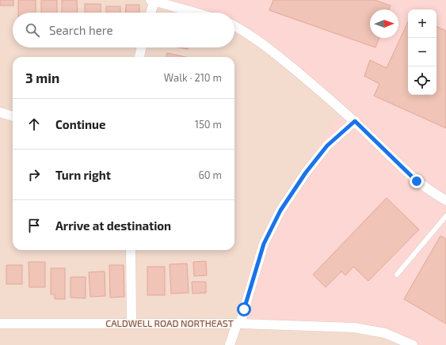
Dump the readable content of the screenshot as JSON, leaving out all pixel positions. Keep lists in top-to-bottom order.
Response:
{
  "streets": {
    "street": ["CALDWELL ROAD NORTHEAST"]
  },
  "north": "right",
  "page": {
    "map_buttons": ["+", "−"],
    "search": "Search here",
    "heading": ["3 min", "Walk · 210 m"],
    "list": [
      ["Continue", "150 m"],
      ["Turn right", "60 m"],
      "Arrive at destination"
    ]
  }
}
